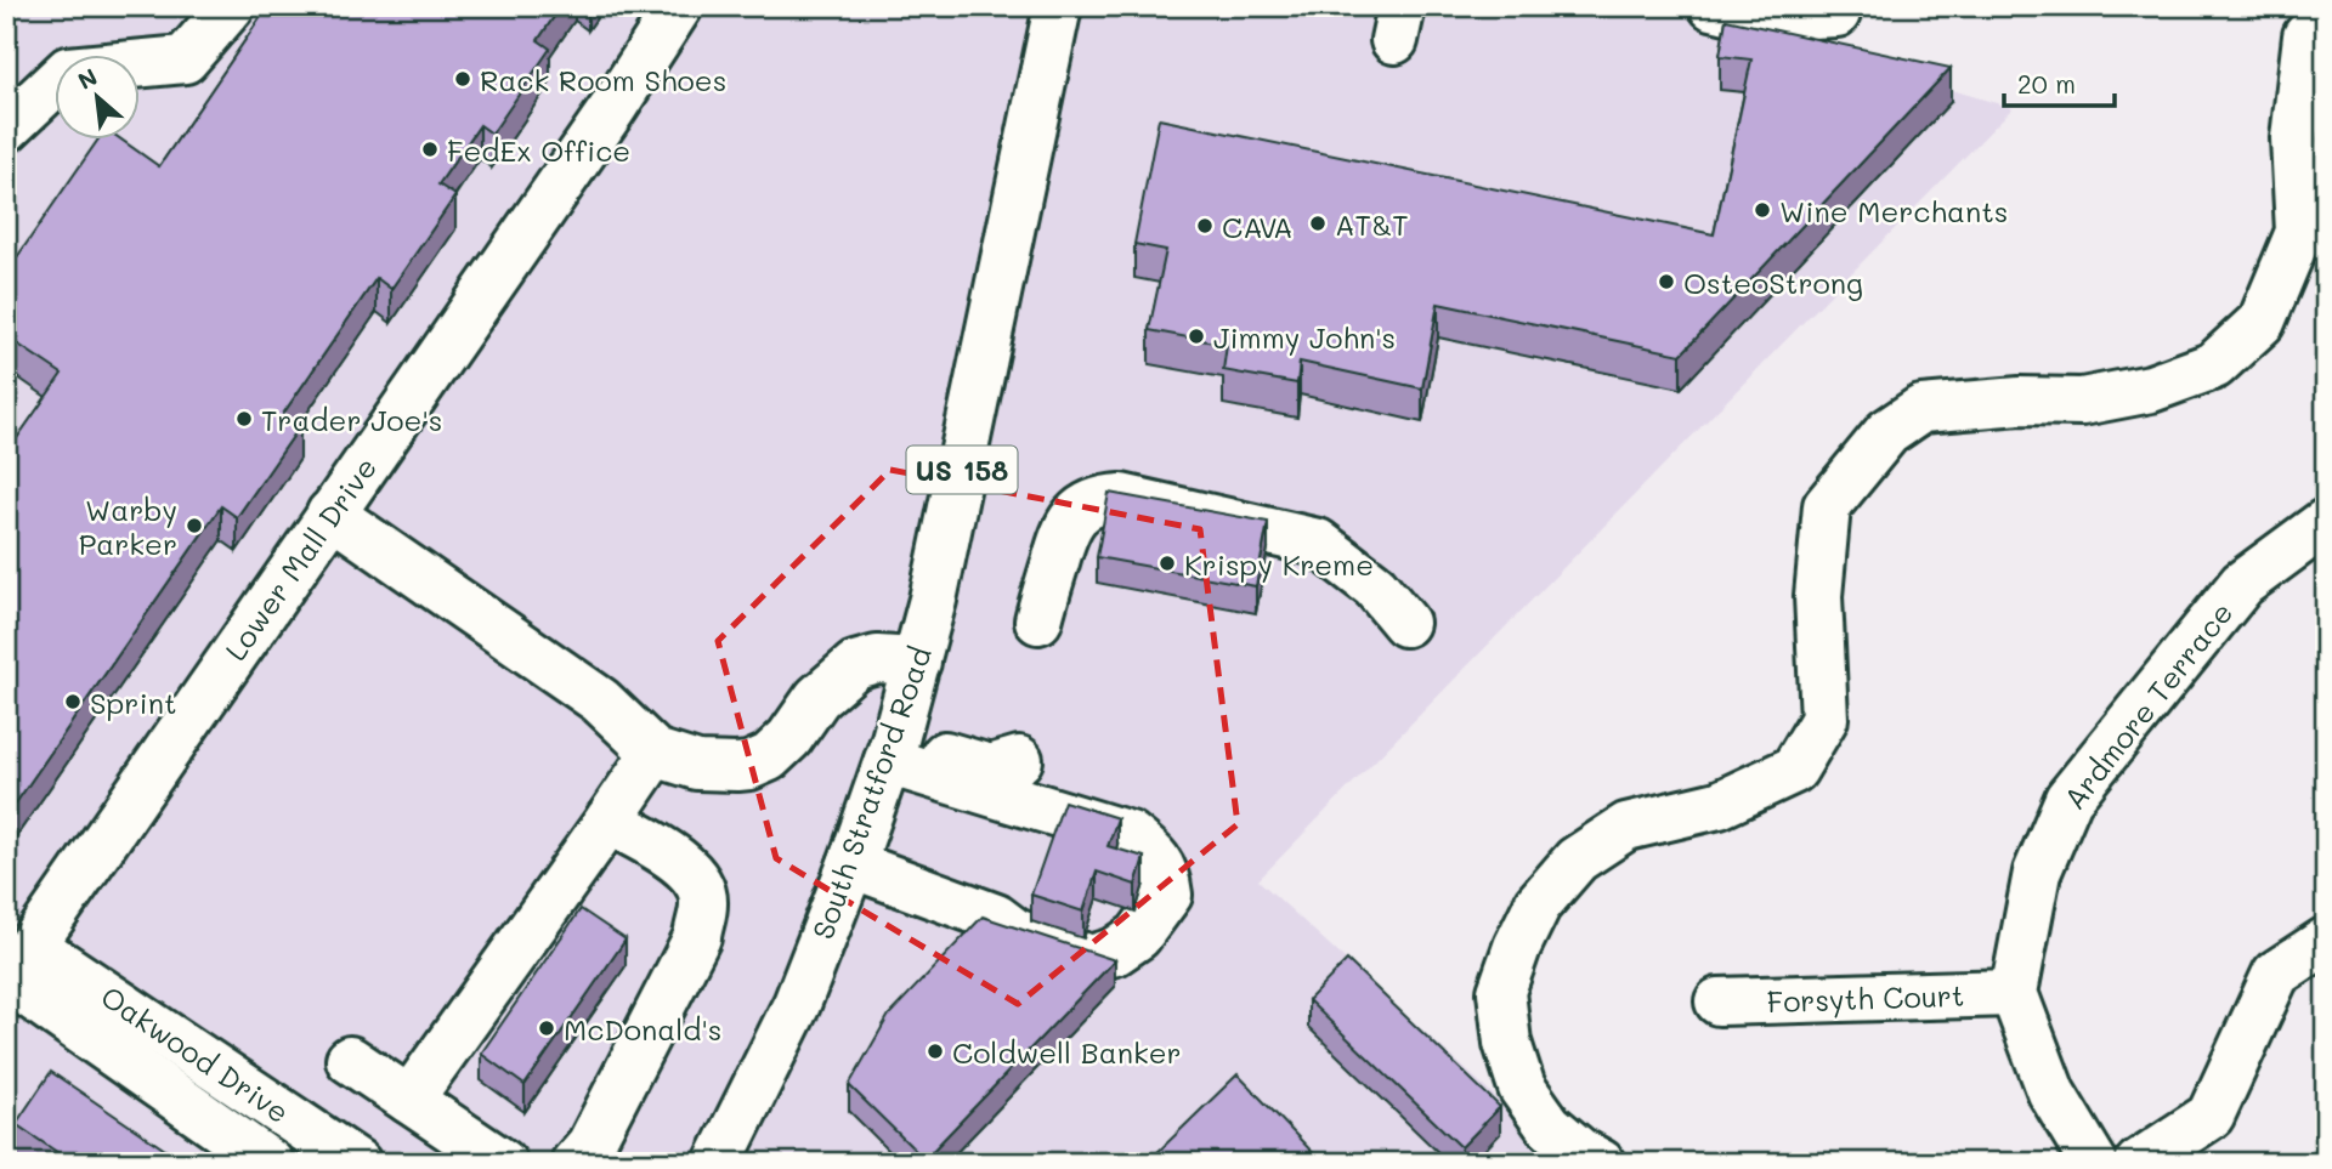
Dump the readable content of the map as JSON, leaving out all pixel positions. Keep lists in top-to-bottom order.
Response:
{
  "streets": {
    "main road": [
      "US 158",
      "Lower Mall Drive",
      "Ardmore Terrace",
      "South Stratford Road",
      "Forsyth Court",
      "Oakwood Drive"
    ]
  },
  "crossings": [
    ["Lower Mall Drive", "Oakwood Drive"],
    ["Ardmore Terrace", "Forsyth Court"]
  ],
  "places": [
    "Rack Room Shoes",
    "FedEx Office",
    "Wine Merchants",
    "AT&T",
    "CAVA",
    "OsteoStrong",
    "Jimmy John's",
    "Trader Joe's",
    "Warby Parker",
    "Krispy Kreme",
    "Sprint",
    "McDonald's",
    "Coldwell Banker"
  ],
  "scale_bar": "20 m",
  "north": "top left"
}
